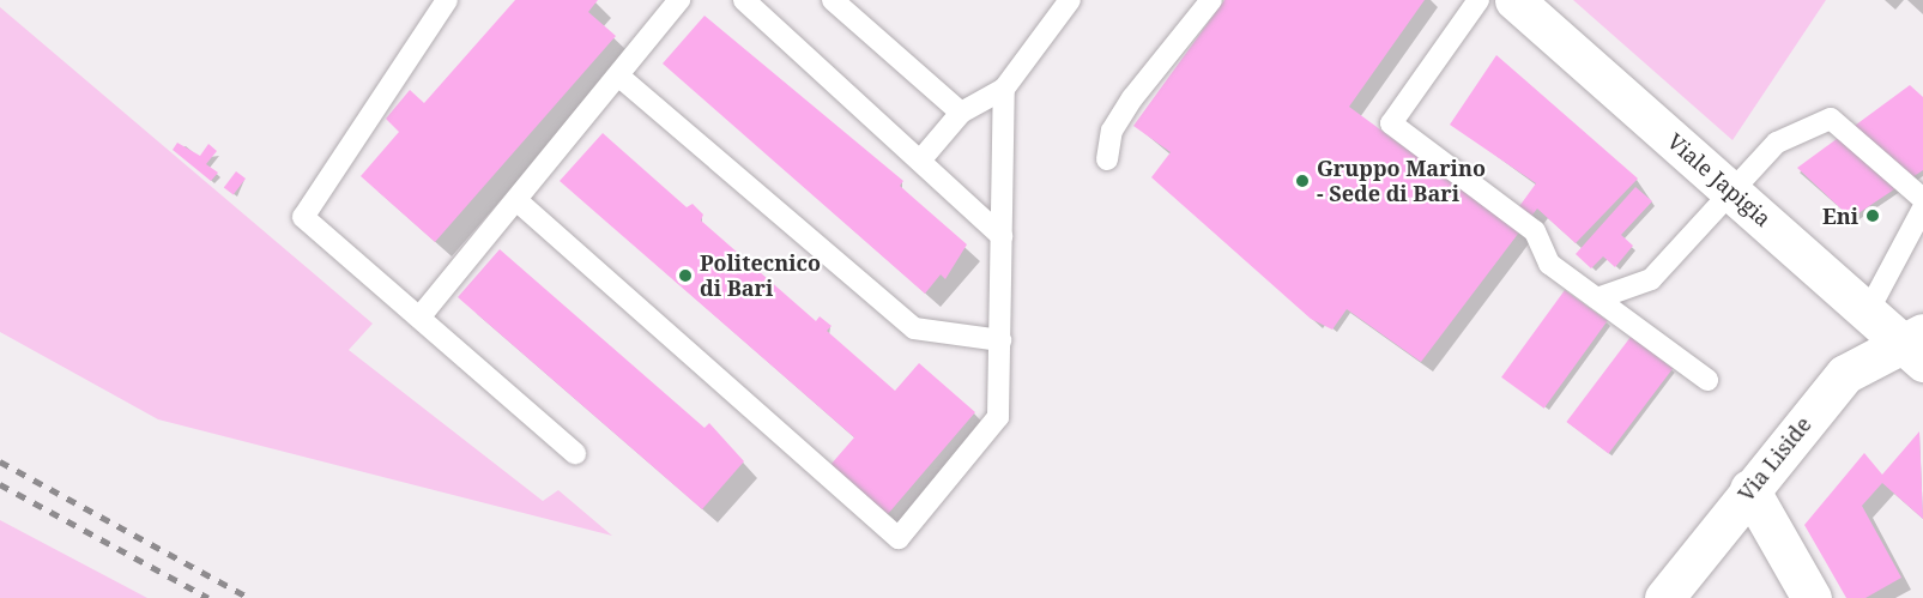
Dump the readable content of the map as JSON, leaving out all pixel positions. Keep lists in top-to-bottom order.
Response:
{
  "streets": {
    "main road": ["Viale Japigia", "Via Liside"]
  },
  "crossings": [
    ["Viale Japigia", "Via Liside"]
  ],
  "places": ["Gruppo Marino - Sede di Bari", "Eni", "Politecnico di Bari"]
}
